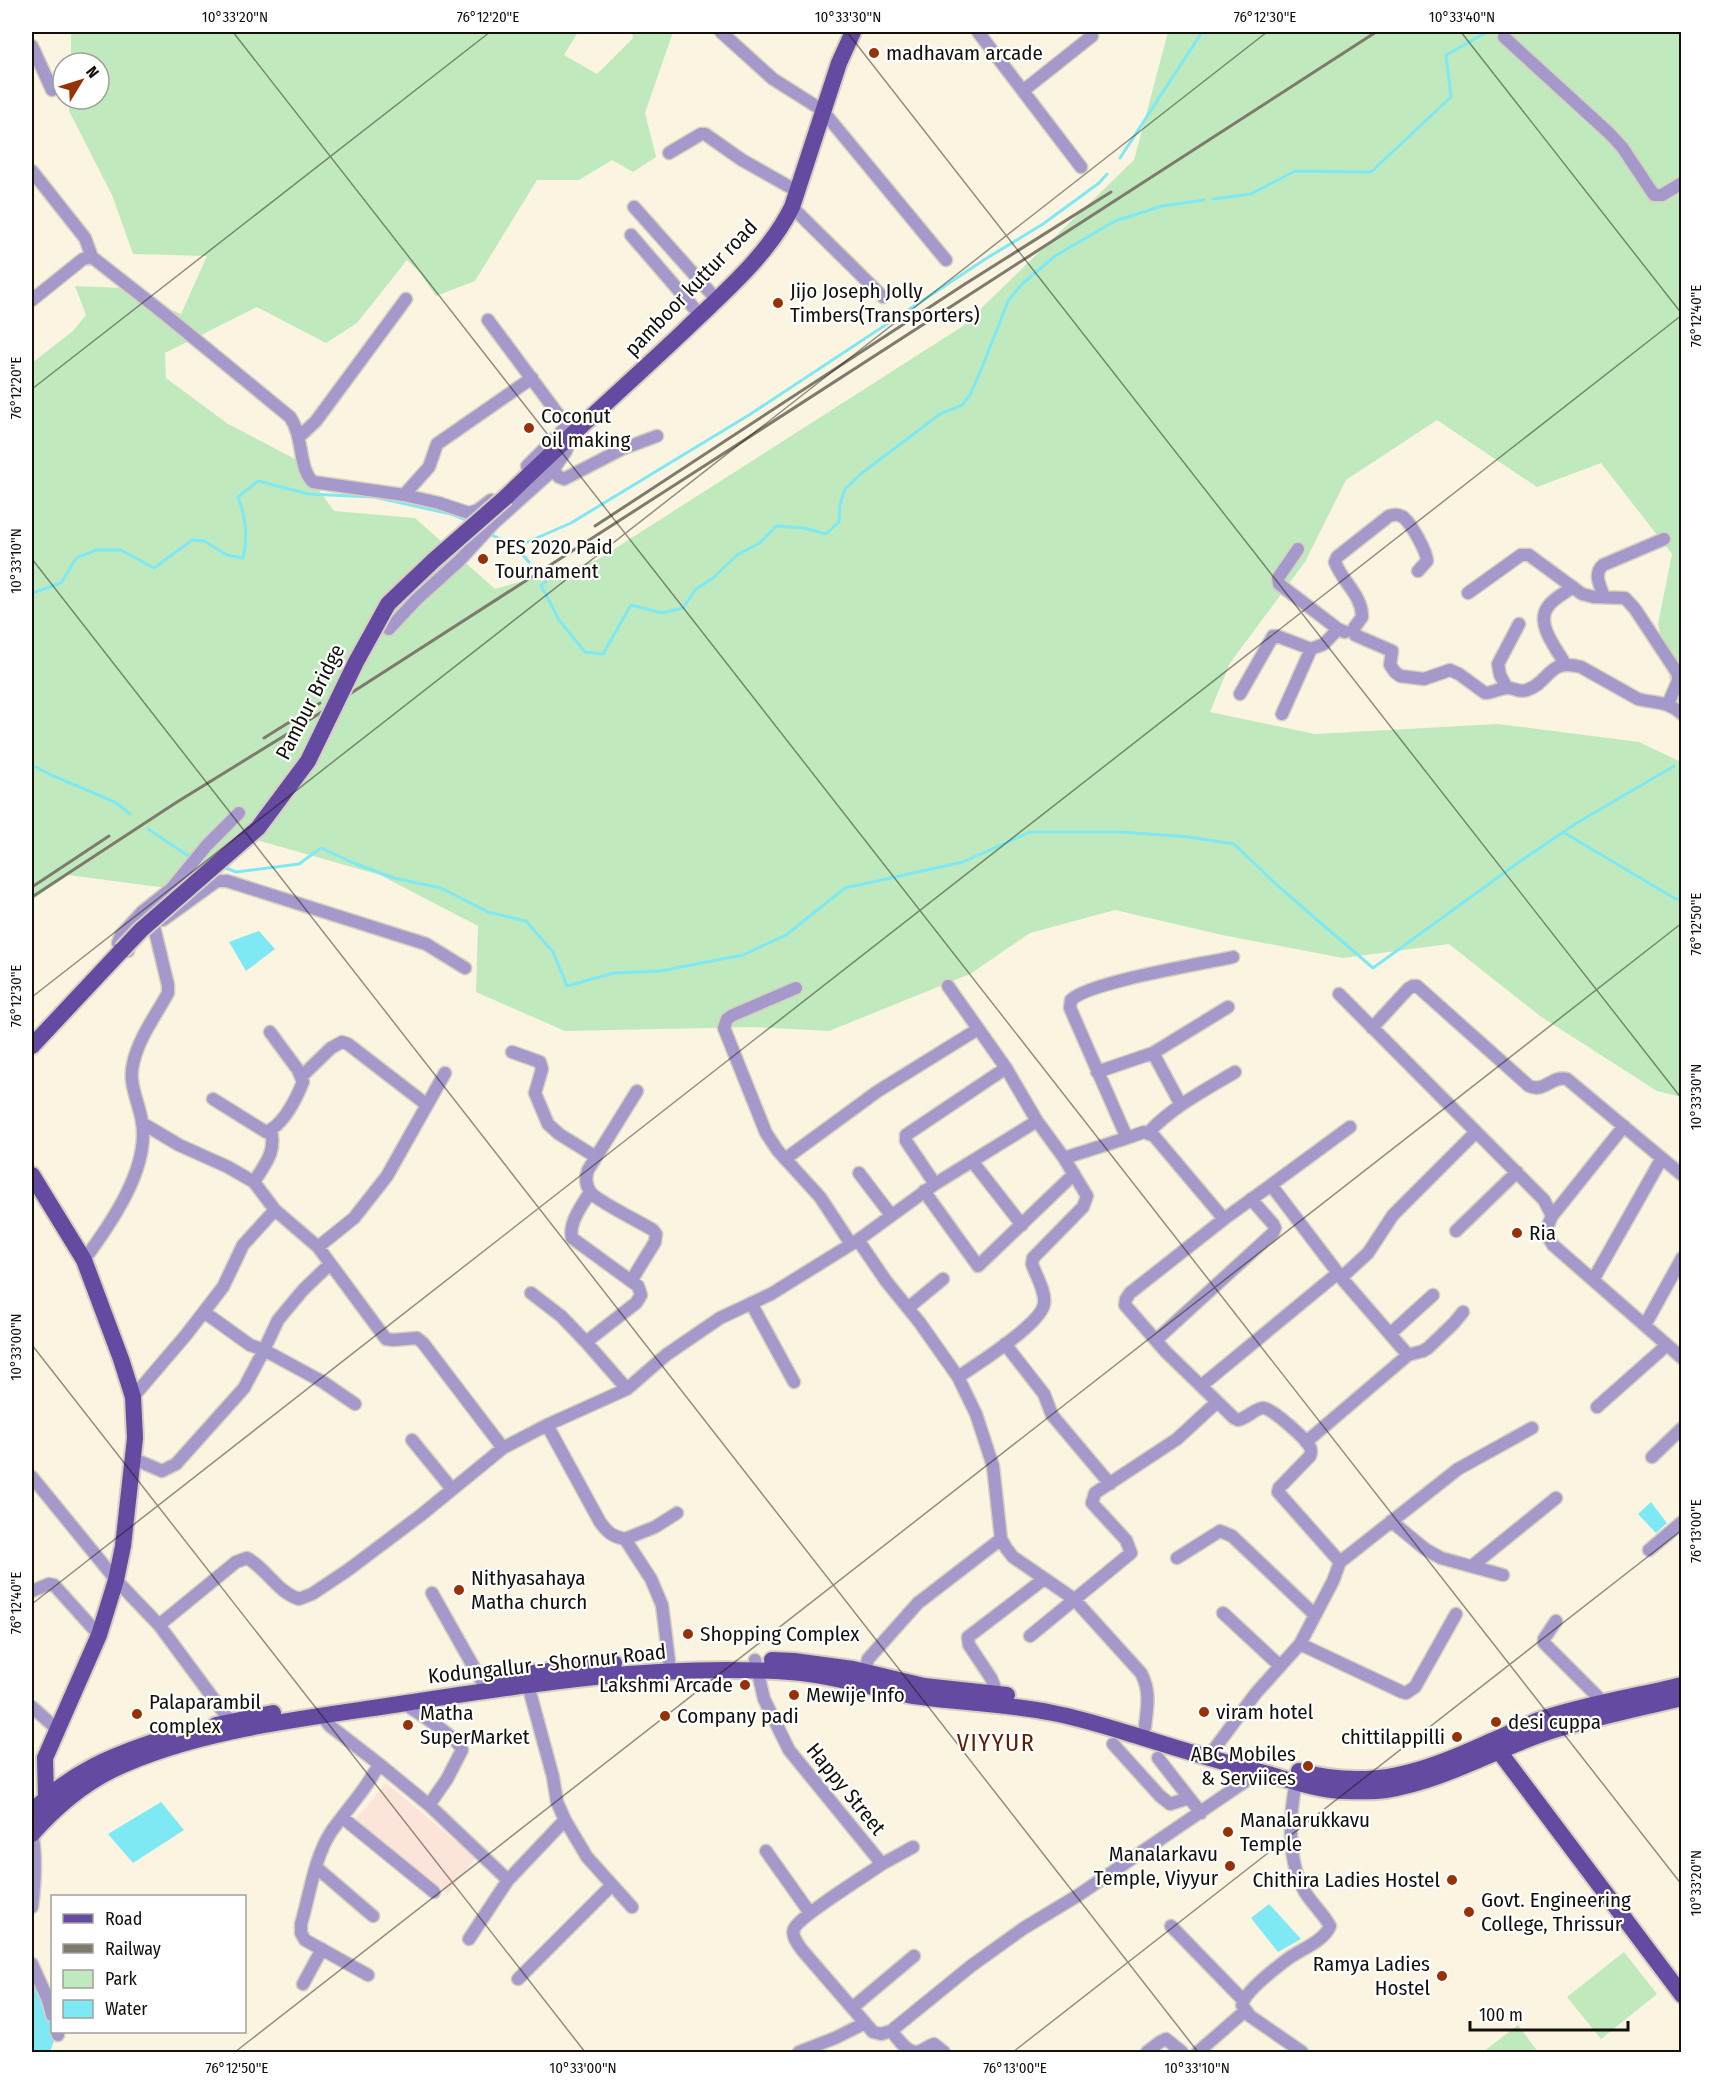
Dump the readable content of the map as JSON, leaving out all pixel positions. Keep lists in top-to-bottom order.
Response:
{
  "streets": {
    "main road": ["pamboor kuttur road", "Pambur Bridge", "Kodungallur - Shornur Road"],
    "street": ["Happy Street"]
  },
  "crossings": [
    ["pamboor kuttur road", "Pambur Bridge"],
    ["Kodungallur - Shornur Road", "Happy Street"]
  ],
  "districts": ["VIYYUR"],
  "places": [
    "madhavam arcade",
    "Jijo Joseph Jolly Timbers(Transporters)",
    "Coconut oil making",
    "PES 2020 Paid Tournament",
    "Ria",
    "Nithyasahaya Matha church",
    "Shopping Complex",
    "Lakshmi Arcade",
    "Mewije Info",
    "viram hotel",
    "Palaparambil complex",
    "Company padi",
    "desi cuppa",
    "Matha SuperMarket",
    "chittilappilli",
    "ABC Mobiles & Serviices",
    "Manalarukkavu Temple",
    "Manalarkavu Temple, Viyyur",
    "Chithira Ladies Hostel",
    "Govt. Engineering College, Thrissur",
    "Ramya Ladies Hostel"
  ],
  "legend": [
    "Road",
    "Railway",
    "Park",
    "Water"
  ],
  "scale_bar": "100 m",
  "north": "top right",
  "coordinates": [
    "10°33'20\"N",
    "76°12'20\"E",
    "10°33'30\"N",
    "76°12'30\"E",
    "10°33'40\"N",
    "76°12'40\"E",
    "10°33'10\"N",
    "76°12'50\"E",
    "10°33'00\"N",
    "76°13'00\"E"
  ]
}
